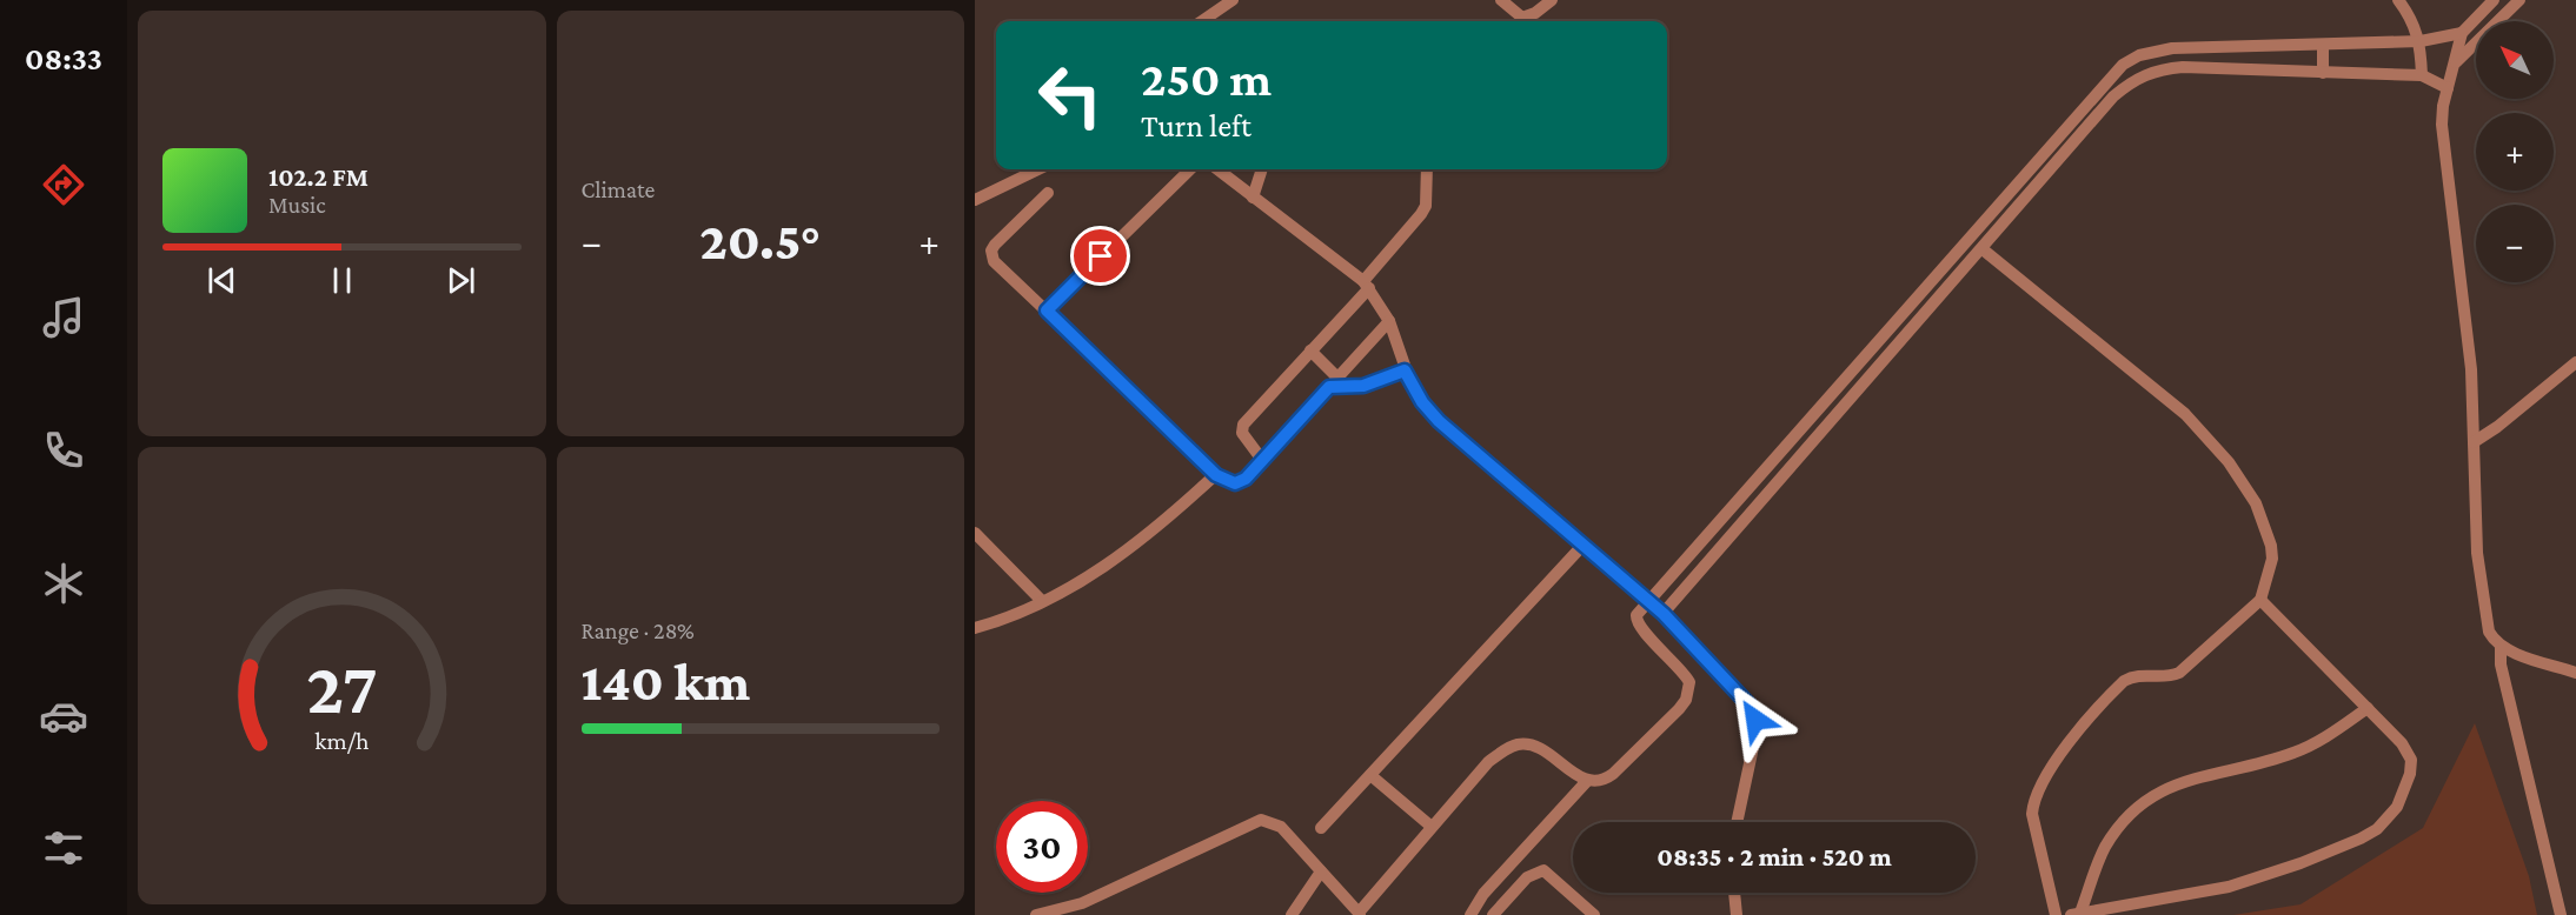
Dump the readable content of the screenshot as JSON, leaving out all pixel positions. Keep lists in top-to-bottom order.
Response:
{
  "north": "top left",
  "page": {
    "tabs": "08:33",
    "tile": [
      "Climate",
      ["Range · 28%", "140 km"]
    ],
    "map_buttons": ["+", "−"],
    "turn": ["250 m", "Turn left"],
    "song": ["102.2 FM", "Music"],
    "heat": ["−", "20.5°", "+"],
    "limit": "30",
    "trip": "08:35 · 2 min · 520 m",
    "gauge": ["27", "km/h"]
  }
}
